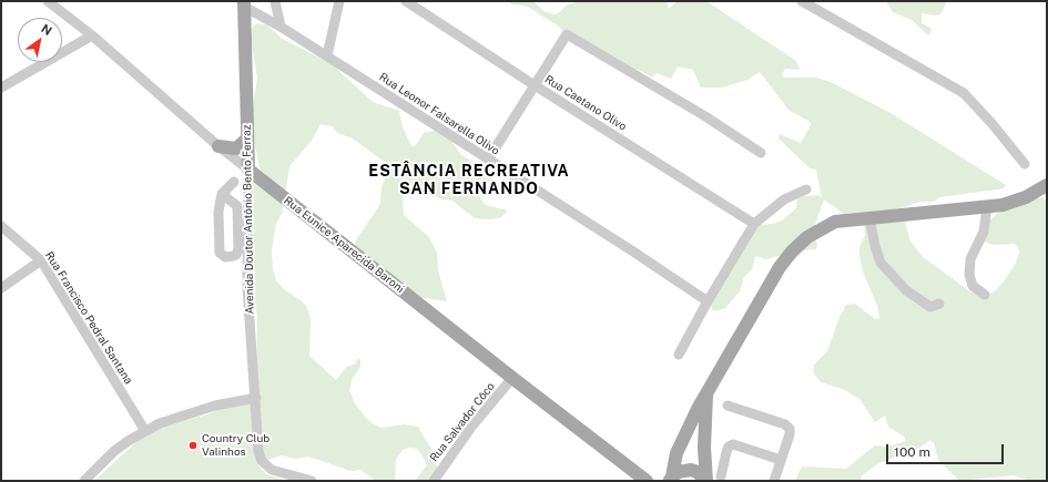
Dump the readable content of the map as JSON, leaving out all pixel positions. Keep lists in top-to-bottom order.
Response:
{
  "streets": {
    "main road": ["Avenida Doutor Antônio Bento Ferraz", "Rua Eunice Aparecida Baroni"],
    "street": [
      "Rua Caetano Olivo",
      "Rua Leonor Falsarella Olivo",
      "Rua Francisco Pedral Santana",
      "Rua Salvador Côco"
    ]
  },
  "crossings": [
    ["Rua Leonor Falsarella Olivo", "Avenida Doutor Antônio Bento Ferraz"],
    ["Avenida Doutor Antônio Bento Ferraz", "Rua Eunice Aparecida Baroni"],
    ["Rua Eunice Aparecida Baroni", "Rua Salvador Côco"]
  ],
  "districts": ["ESTÂNCIA RECREATIVA SAN FERNANDO"],
  "places": ["Country Club Valinhos"],
  "scale_bar": "100 m",
  "north": "top right"
}
